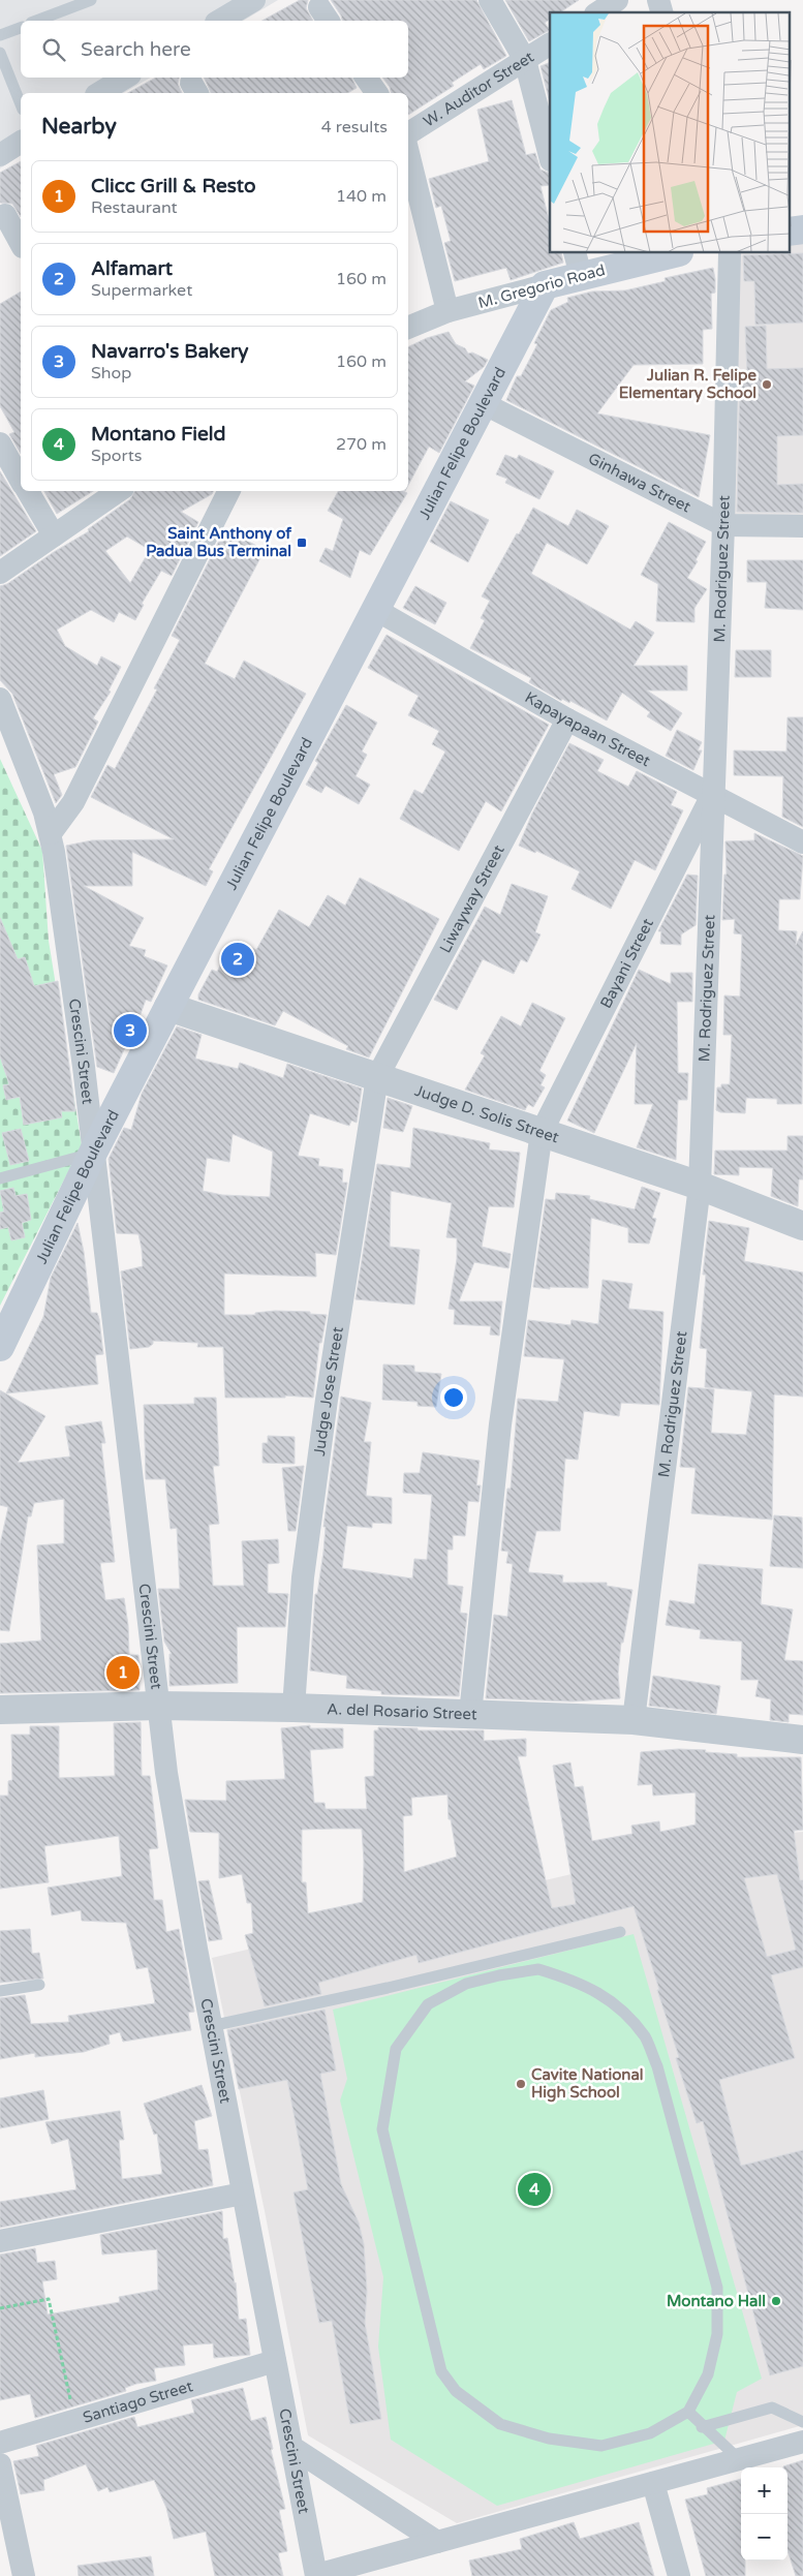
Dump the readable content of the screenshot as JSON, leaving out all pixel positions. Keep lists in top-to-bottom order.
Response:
{
  "streets": {
    "main road": ["M. Gregorio Road", "Julian Felipe Boulevard"],
    "street": [
      "W. Auditor Street",
      "Ginhawa Street",
      "M. Rodriguez Street",
      "Kapayapaan Street",
      "Liwayway Street",
      "Bayani Street",
      "Crescini Street",
      "Judge D. Solis Street",
      "Judge Jose Street",
      "A. del Rosario Street",
      "Santiago Street"
    ]
  },
  "crossings": [
    ["M. Gregorio Road", "Julian Felipe Boulevard"],
    ["Julian Felipe Boulevard", "Ginhawa Street"],
    ["Julian Felipe Boulevard", "Kapayapaan Street"],
    ["Julian Felipe Boulevard", "Crescini Street"],
    ["Julian Felipe Boulevard", "Judge D. Solis Street"],
    ["Ginhawa Street", "M. Rodriguez Street"],
    ["M. Rodriguez Street", "Kapayapaan Street"],
    ["M. Rodriguez Street", "Bayani Street"],
    ["M. Rodriguez Street", "Judge D. Solis Street"],
    ["M. Rodriguez Street", "A. del Rosario Street"],
    ["Kapayapaan Street", "Liwayway Street"],
    ["Kapayapaan Street", "Bayani Street"],
    ["Liwayway Street", "Judge D. Solis Street"],
    ["Liwayway Street", "Judge Jose Street"],
    ["Bayani Street", "Judge D. Solis Street"],
    ["Bayani Street", "A. del Rosario Street"],
    ["Crescini Street", "A. del Rosario Street"],
    ["Crescini Street", "Santiago Street"],
    ["Judge D. Solis Street", "Judge Jose Street"],
    ["Judge Jose Street", "A. del Rosario Street"]
  ],
  "places": {
    "other": ["Julian R. Felipe Elementary School", "Cavite National High School", "Montano Hall"],
    "transit": ["Saint Anthony of Padua Bus Terminal"]
  },
  "page": {
    "search": "Search here",
    "heading": ["Nearby", "4 results"],
    "list": [
      {
        "mark": "1",
        "name": "Clicc Grill & Resto",
        "note": "Restaurant",
        "value": "140 m"
      },
      {
        "mark": "2",
        "name": "Alfamart",
        "note": "Supermarket",
        "value": "160 m"
      },
      {
        "mark": "3",
        "name": "Navarro's Bakery",
        "note": "Shop",
        "value": "160 m"
      },
      {
        "mark": "4",
        "name": "Montano Field",
        "note": "Sports",
        "value": "270 m"
      }
    ],
    "pins": [
      "2",
      "3",
      "1",
      "4"
    ],
    "map_buttons": ["+", "−"]
  }
}
